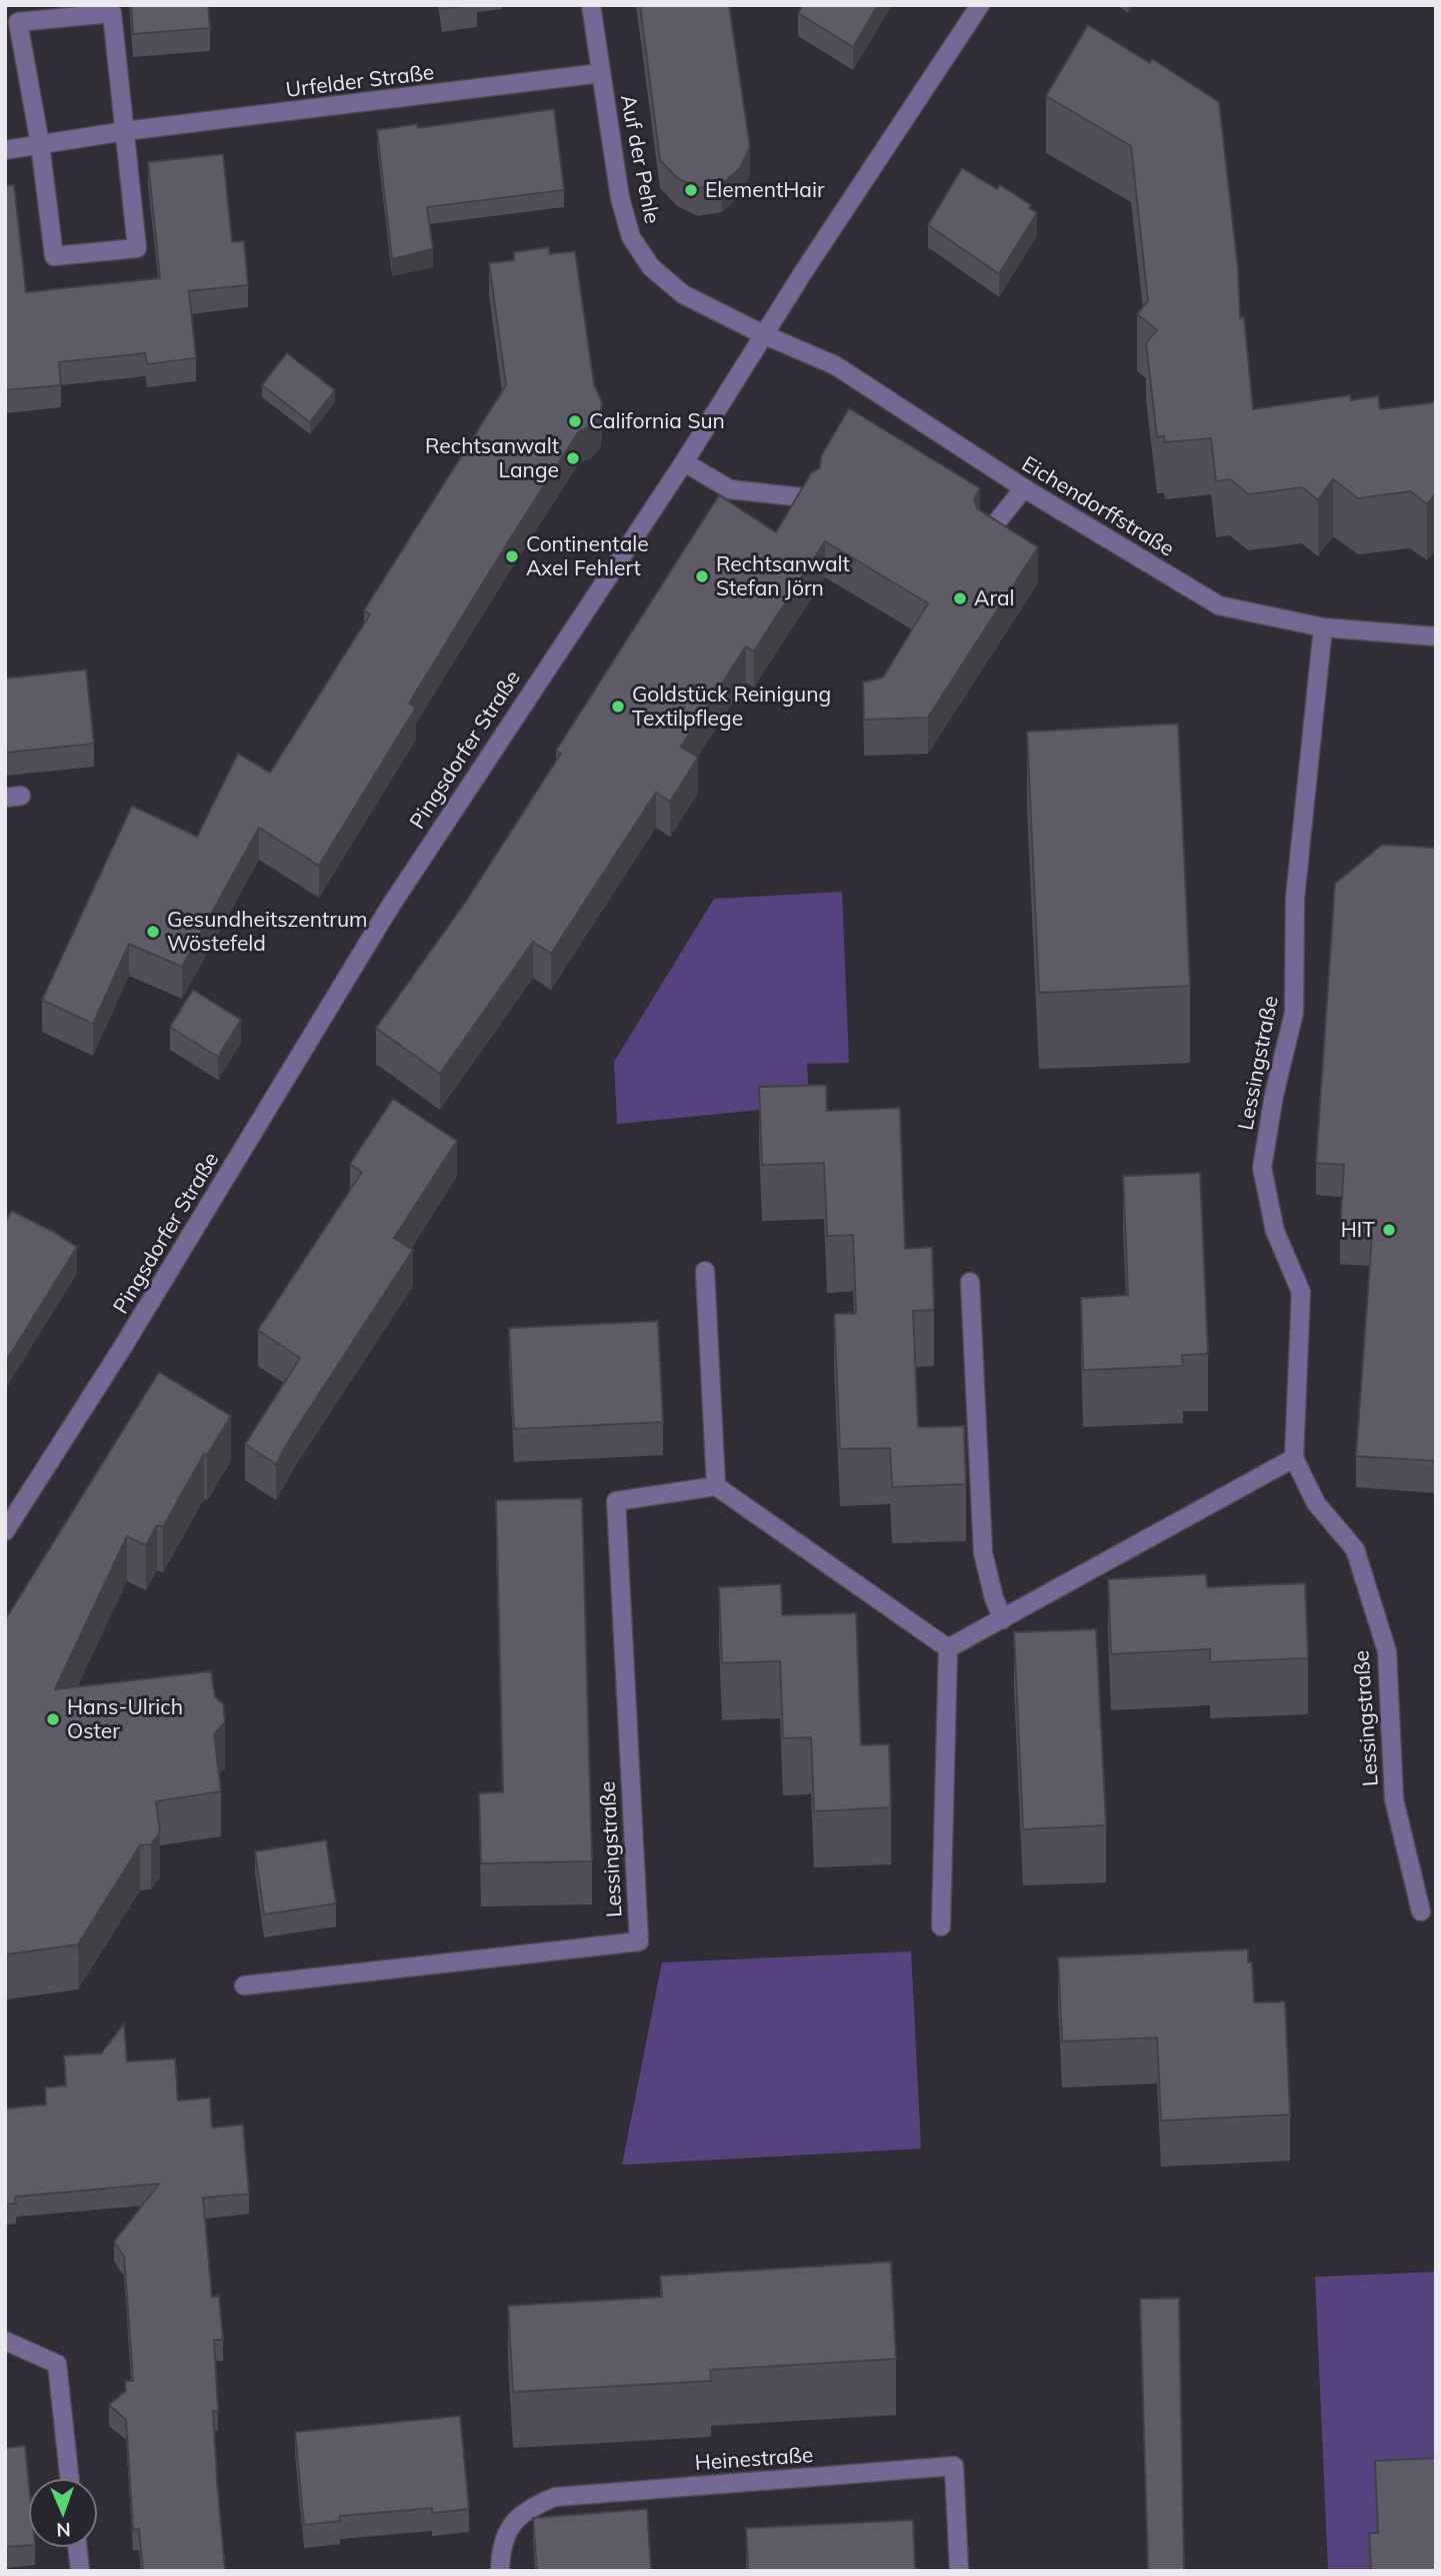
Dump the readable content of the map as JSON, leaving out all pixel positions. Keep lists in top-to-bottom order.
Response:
{
  "streets": {
    "street": [
      "Urfelder Straße",
      "Auf der Pehle",
      "Eichendorffstraße",
      "Pingsdorfer Straße",
      "Lessingstraße",
      "Heinestraße"
    ]
  },
  "crossings": [
    ["Urfelder Straße", "Auf der Pehle"],
    ["Auf der Pehle", "Eichendorffstraße"],
    ["Auf der Pehle", "Pingsdorfer Straße"],
    ["Eichendorffstraße", "Pingsdorfer Straße"],
    ["Eichendorffstraße", "Lessingstraße"]
  ],
  "places": [
    "ElementHair",
    "California Sun",
    "Rechtsanwalt Lange",
    "Continentale Axel Fehlert",
    "Rechtsanwalt Stefan Jörn",
    "Aral",
    "Goldstück Reinigung Textilpflege",
    "Gesundheitszentrum Wöstefeld",
    "HIT",
    "Hans-Ulrich Oster"
  ],
  "north": "bottom"
}
